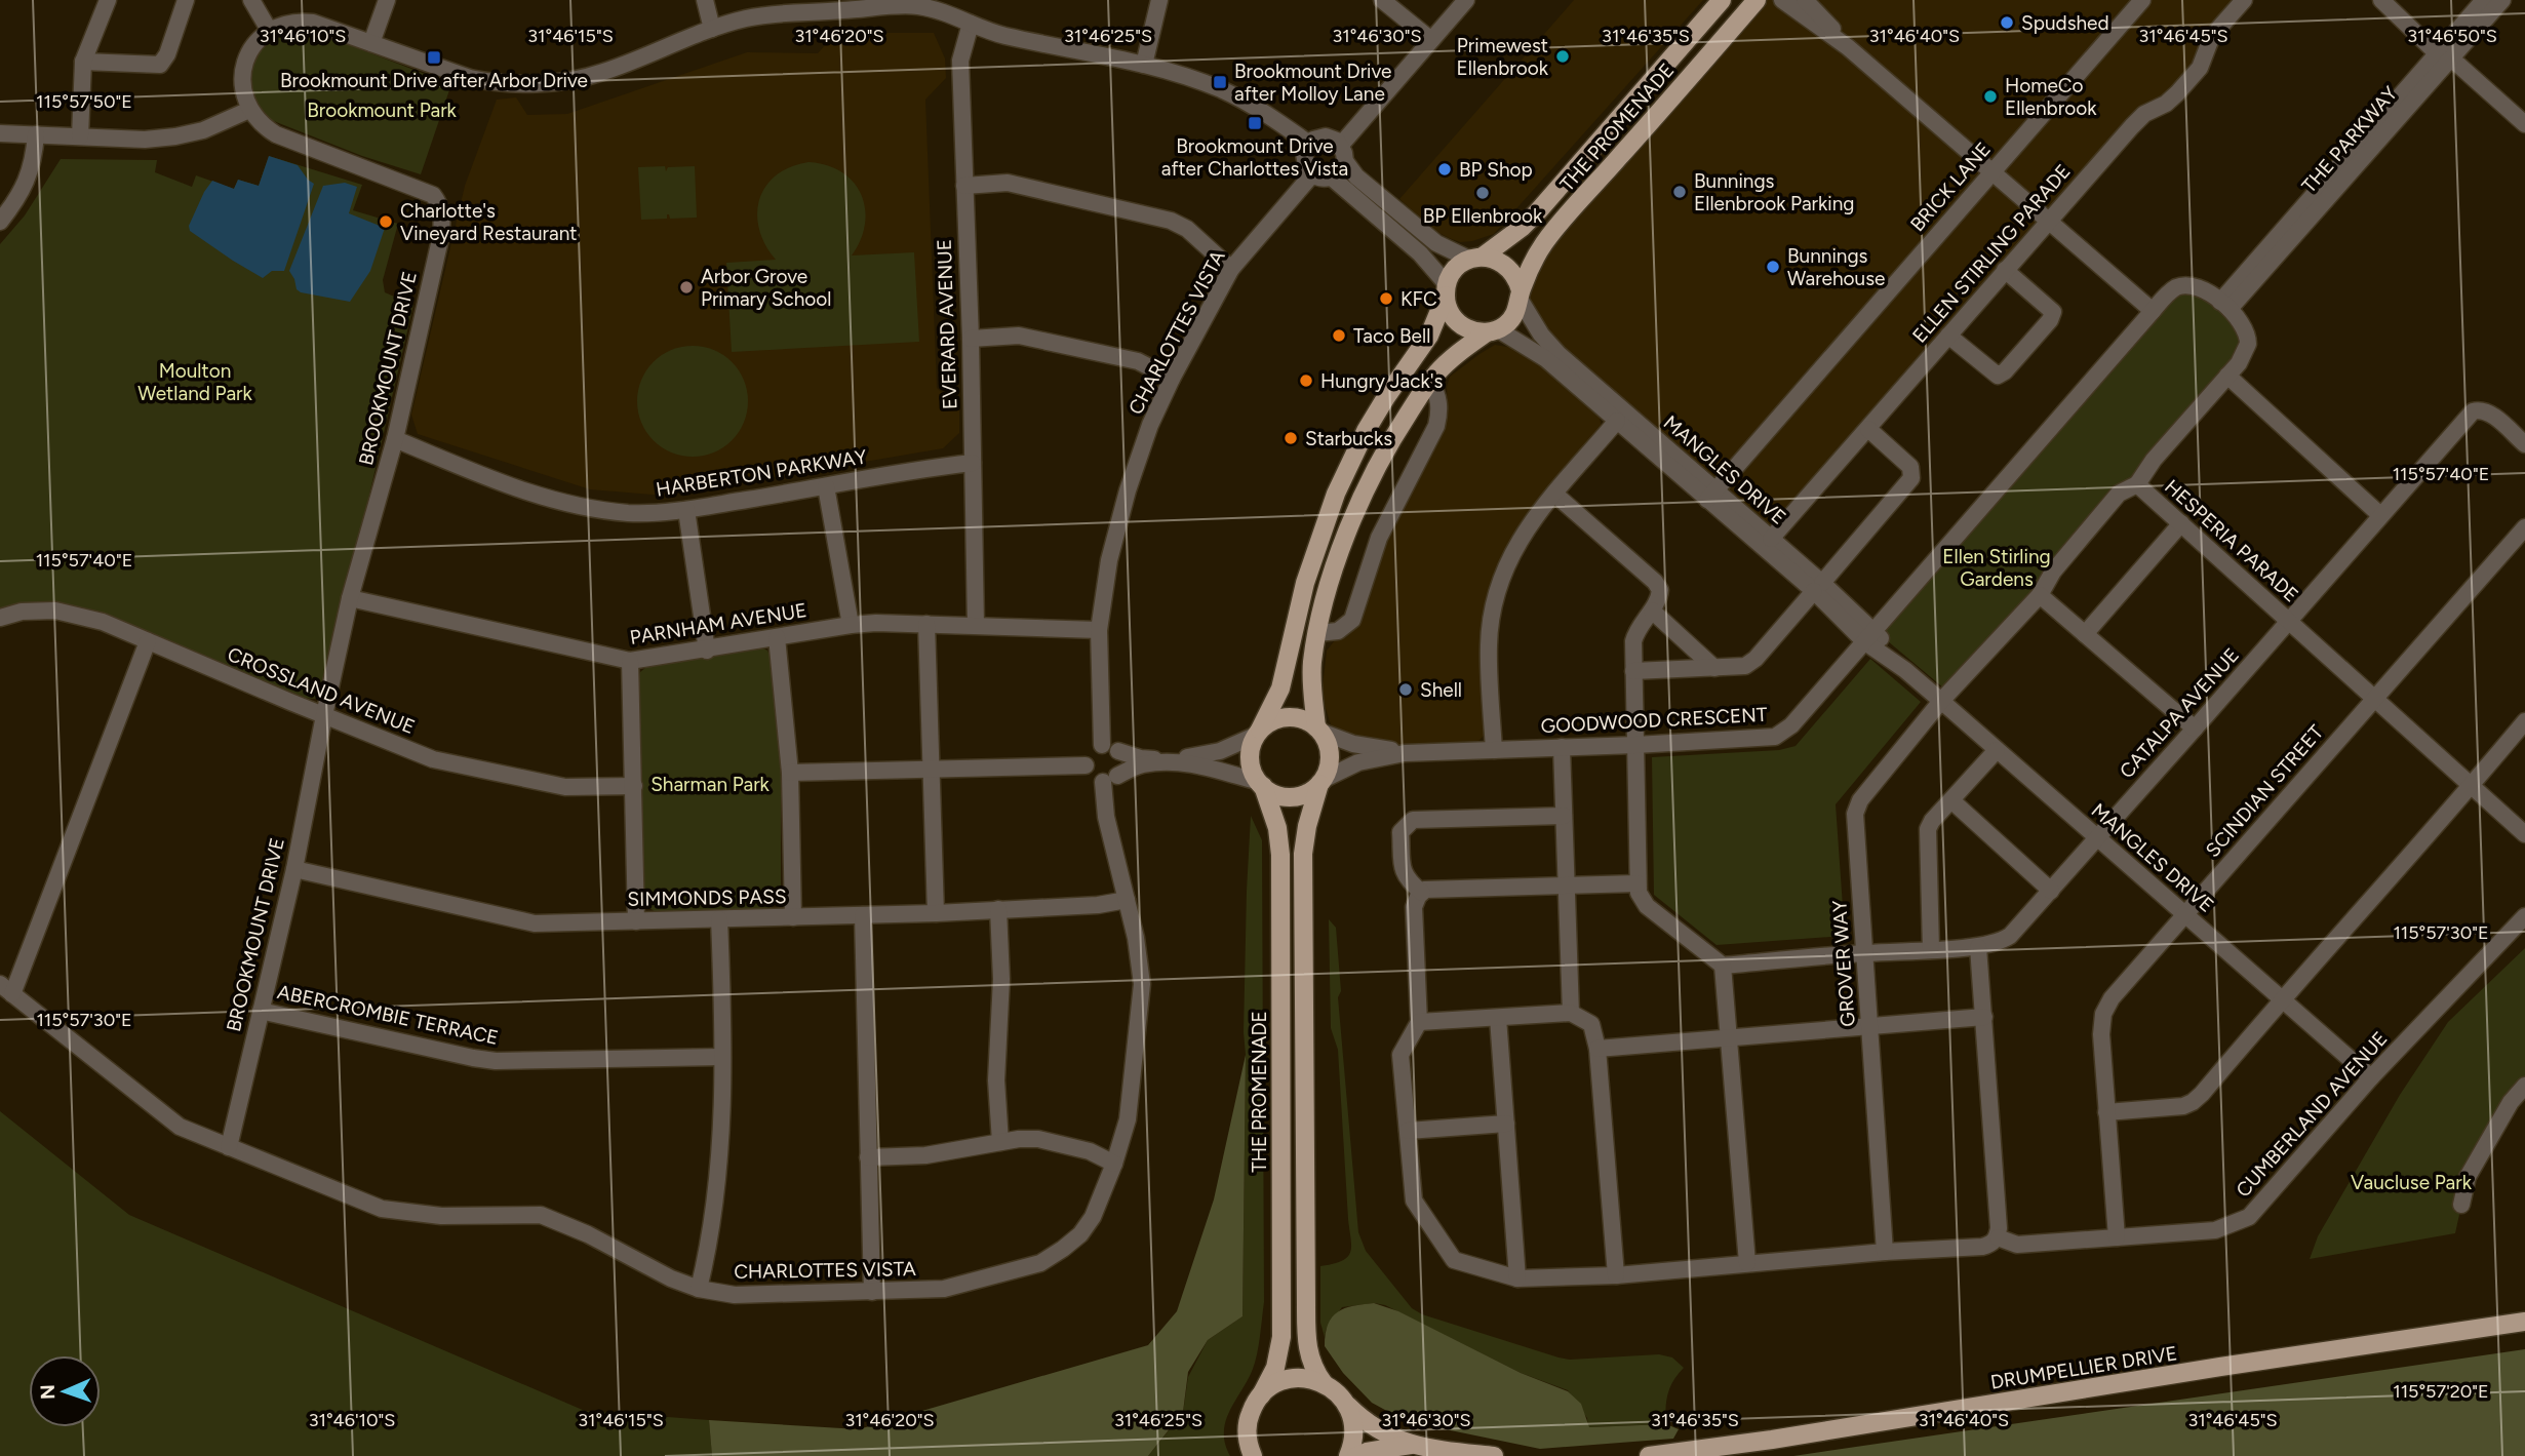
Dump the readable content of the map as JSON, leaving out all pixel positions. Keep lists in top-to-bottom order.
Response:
{
  "streets": {
    "main road": ["THE PROMENADE", "DRUMPELLIER DRIVE"],
    "street": [
      "THE PARKWAY",
      "BRICK LANE",
      "ELLEN STIRLING PARADE",
      "EVERARD AVENUE",
      "CHARLOTTES VISTA",
      "BROOKMOUNT DRIVE",
      "MANGLES DRIVE",
      "HARBERTON PARKWAY",
      "HESPERIA PARADE",
      "PARNHAM AVENUE",
      "CROSSLAND AVENUE",
      "CATALPA AVENUE",
      "GOODWOOD CRESCENT",
      "SCINDIAN STREET",
      "SIMMONDS PASS",
      "GROVER WAY",
      "ABERCROMBIE TERRACE",
      "CUMBERLAND AVENUE"
    ]
  },
  "crossings": [
    ["THE PROMENADE", "MANGLES DRIVE"],
    ["THE PROMENADE", "GOODWOOD CRESCENT"],
    ["THE PARKWAY", "HESPERIA PARADE"],
    ["BRICK LANE", "MANGLES DRIVE"],
    ["ELLEN STIRLING PARADE", "MANGLES DRIVE"],
    ["EVERARD AVENUE", "HARBERTON PARKWAY"],
    ["EVERARD AVENUE", "PARNHAM AVENUE"],
    ["CHARLOTTES VISTA", "BROOKMOUNT DRIVE"],
    ["CHARLOTTES VISTA", "PARNHAM AVENUE"],
    ["CHARLOTTES VISTA", "SIMMONDS PASS"],
    ["BROOKMOUNT DRIVE", "HARBERTON PARKWAY"],
    ["BROOKMOUNT DRIVE", "PARNHAM AVENUE"],
    ["BROOKMOUNT DRIVE", "CROSSLAND AVENUE"],
    ["BROOKMOUNT DRIVE", "SIMMONDS PASS"],
    ["BROOKMOUNT DRIVE", "ABERCROMBIE TERRACE"],
    ["MANGLES DRIVE", "CATALPA AVENUE"],
    ["MANGLES DRIVE", "GOODWOOD CRESCENT"],
    ["MANGLES DRIVE", "SCINDIAN STREET"],
    ["MANGLES DRIVE", "GROVER WAY"],
    ["MANGLES DRIVE", "CUMBERLAND AVENUE"],
    ["HESPERIA PARADE", "CATALPA AVENUE"],
    ["HESPERIA PARADE", "SCINDIAN STREET"],
    ["HESPERIA PARADE", "GROVER WAY"],
    ["CATALPA AVENUE", "GROVER WAY"],
    ["SCINDIAN STREET", "CUMBERLAND AVENUE"],
    ["GROVER WAY", "CUMBERLAND AVENUE"]
  ],
  "parks": [
    "Brookmount Park",
    "Moulton Wetland Park",
    "Ellen Stirling Gardens",
    "Sharman Park",
    "Vaucluse Park"
  ],
  "places": {
    "other": [
      "Spudshed",
      "Primewest Ellenbrook",
      "HomeCo Ellenbrook",
      "BP Shop",
      "Bunnings Ellenbrook Parking",
      "BP Ellenbrook",
      "Charlotte's Vineyard Restaurant",
      "Bunnings Warehouse",
      "Arbor Grove Primary School",
      "KFC",
      "Taco Bell",
      "Hungry Jack's",
      "Starbucks",
      "Shell"
    ],
    "transit": ["Brookmount Drive after Arbor Drive", "Brookmount Drive after Molloy Lane", "Brookmount Drive after Charlottes Vista"]
  },
  "north": "left",
  "coordinates": [
    "31°46'10\"S",
    "31°46'15\"S",
    "31°46'20\"S",
    "31°46'25\"S",
    "31°46'30\"S",
    "31°46'35\"S",
    "31°46'40\"S",
    "31°46'45\"S",
    "31°46'50\"S",
    "115°57'50\"E",
    "115°57'40\"E",
    "115°57'30\"E",
    "115°57'20\"E"
  ]
}
